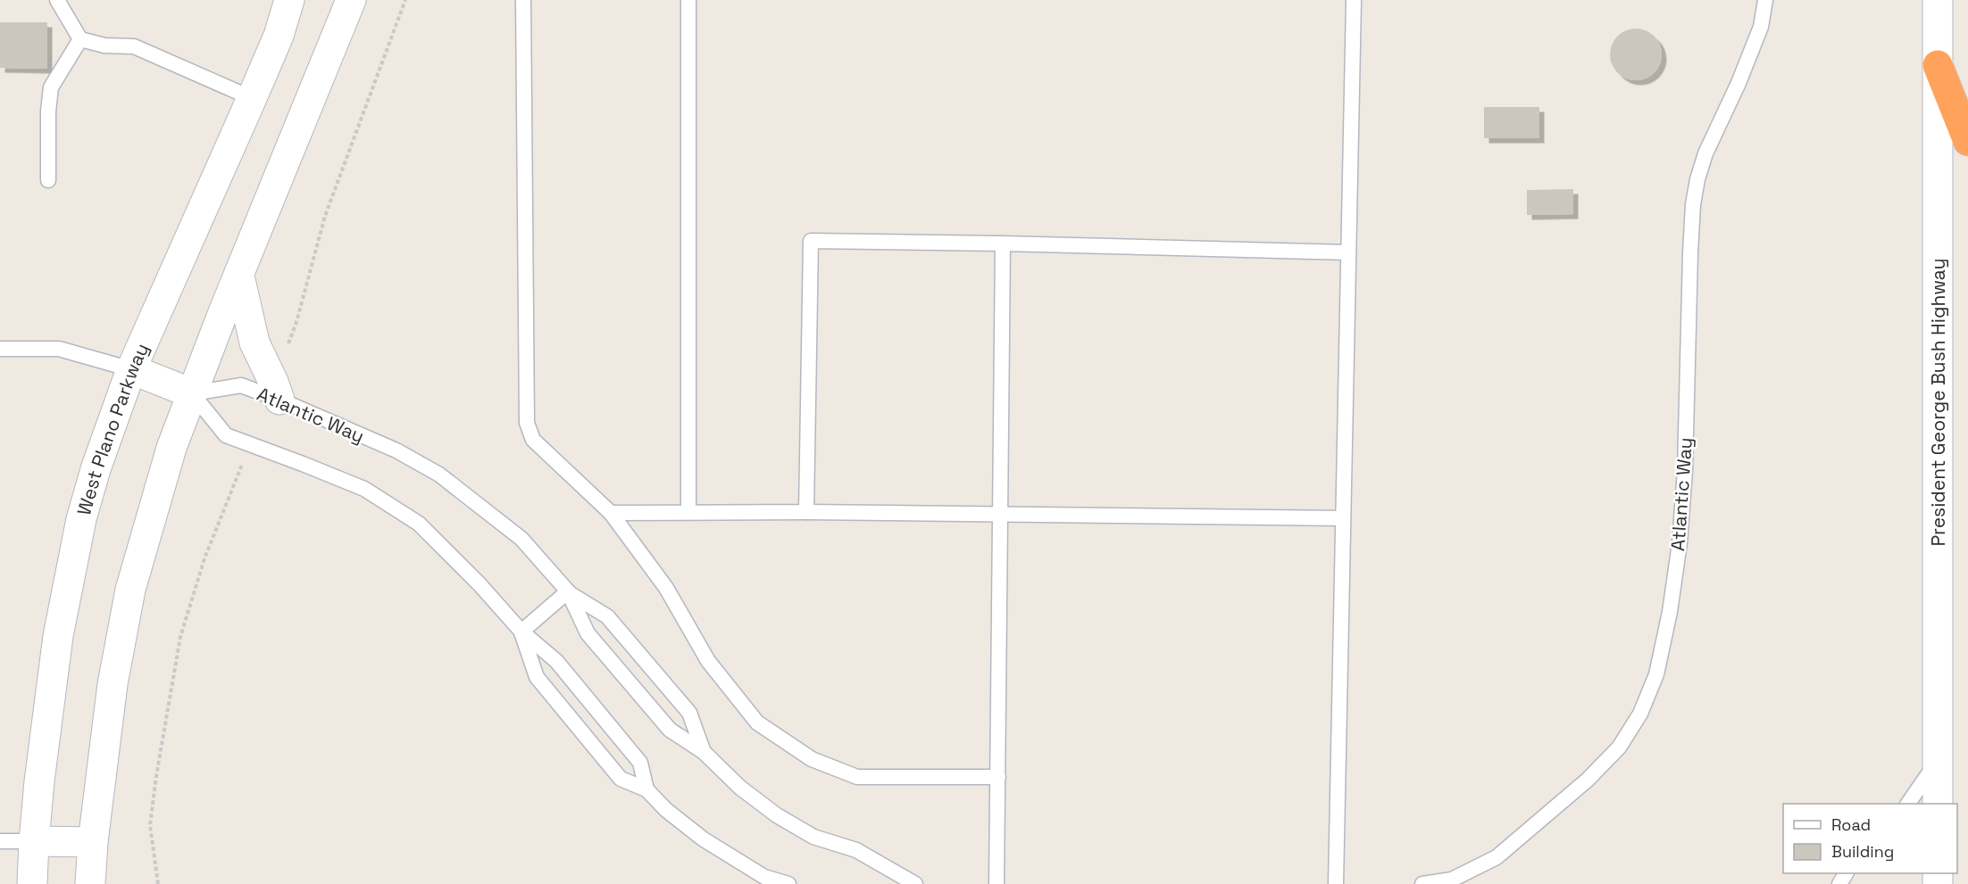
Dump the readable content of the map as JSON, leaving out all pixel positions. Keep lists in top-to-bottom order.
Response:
{
  "streets": {
    "main road": ["President George Bush Highway", "West Plano Parkway"],
    "lane": ["Atlantic Way"]
  },
  "legend": ["Road", "Building"]
}
